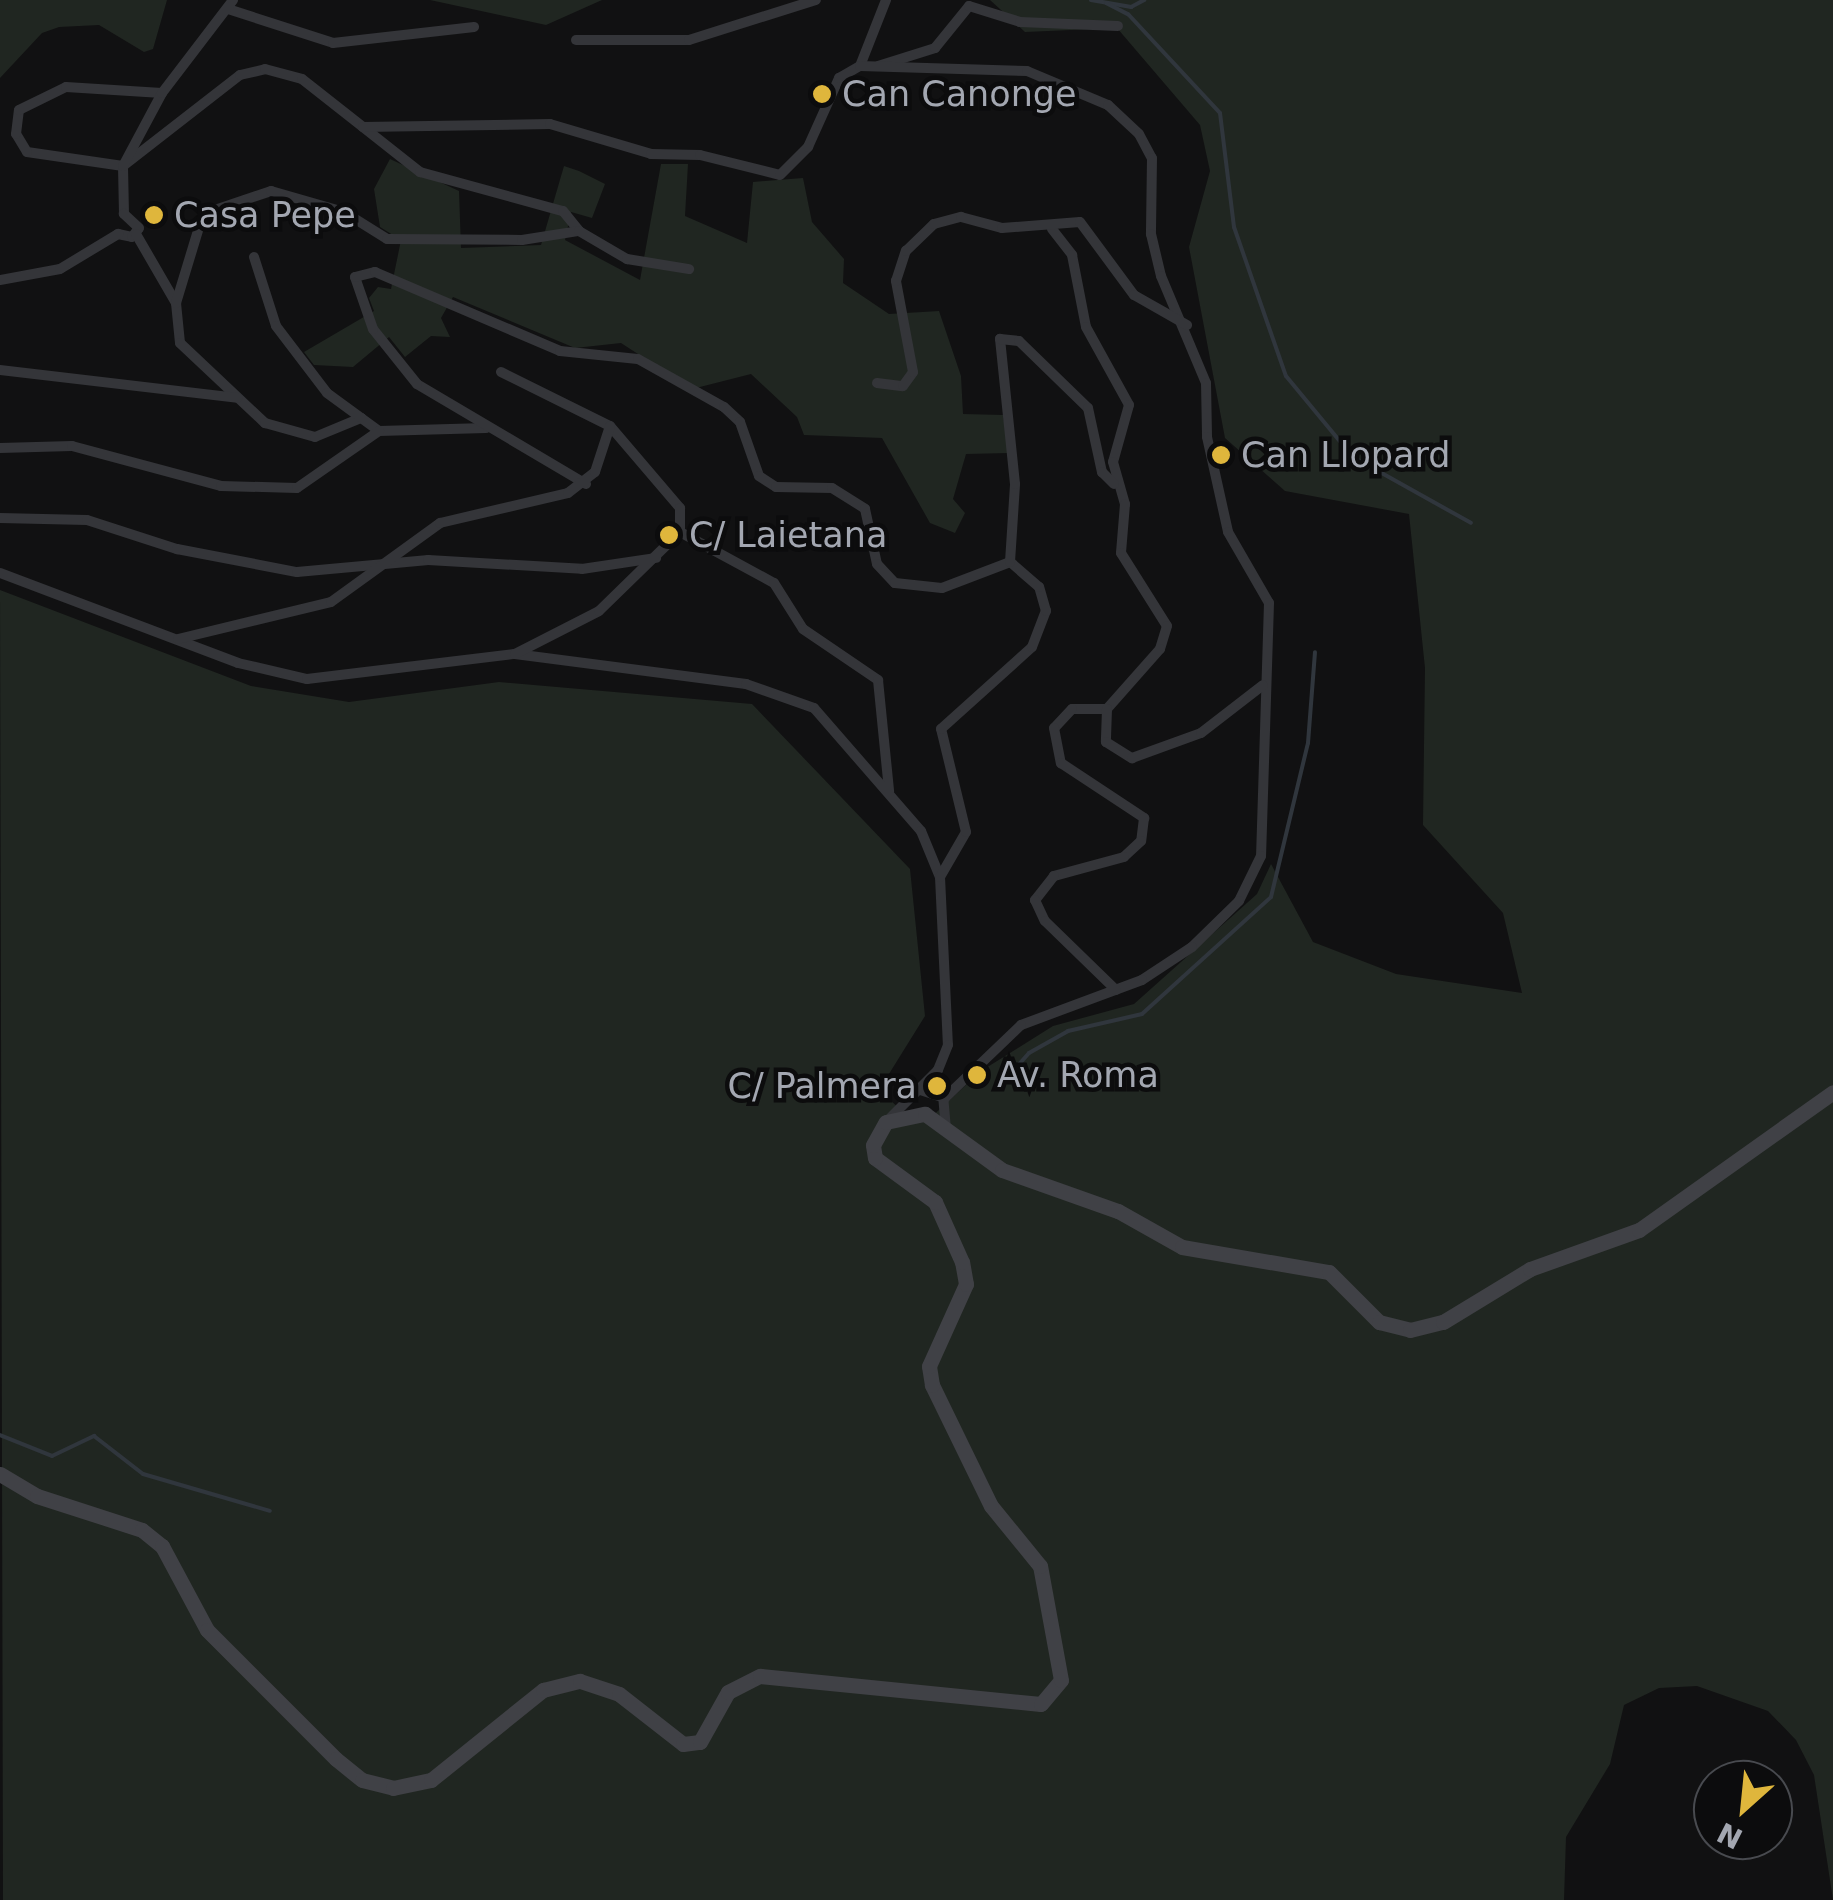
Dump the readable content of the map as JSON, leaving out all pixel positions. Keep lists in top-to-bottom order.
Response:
{
  "places": [
    "Can Canonge",
    "Casa Pepe",
    "Can Llopard",
    "C/ Laietana",
    "Av. Roma",
    "C/ Palmera"
  ],
  "north": "bottom left"
}
